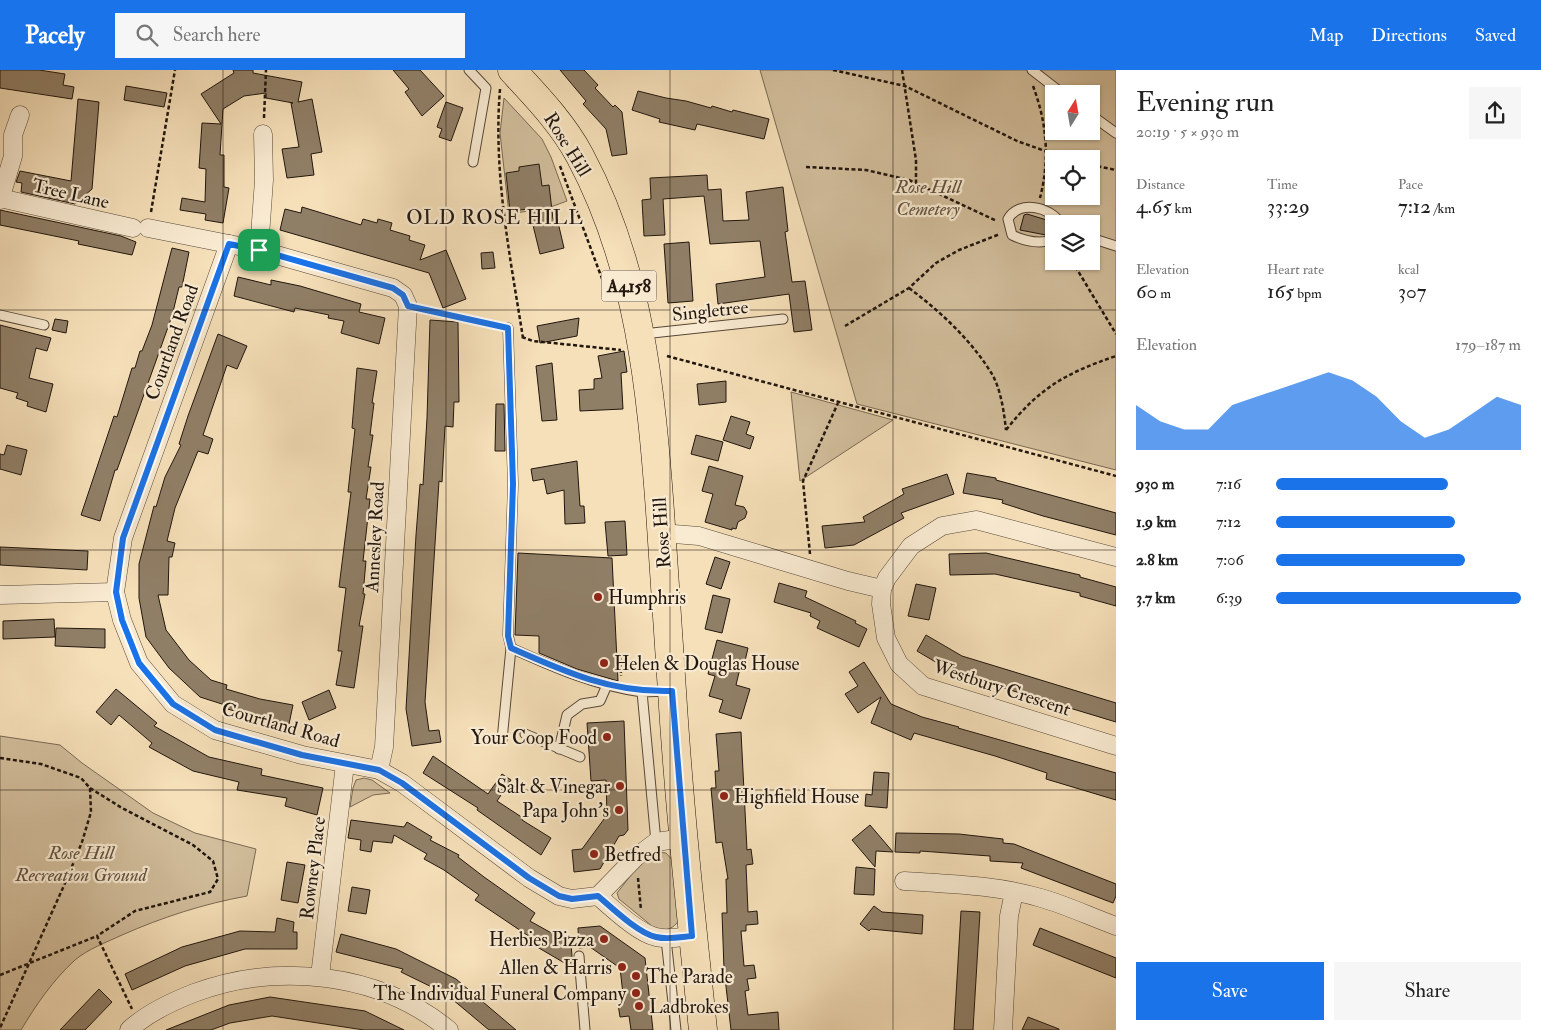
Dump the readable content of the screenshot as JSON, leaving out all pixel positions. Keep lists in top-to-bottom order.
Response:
{
  "streets": {
    "main road": ["Rose Hill", "A4158"],
    "street": [
      "Tree Lane",
      "Courtland Road",
      "Annesley Road",
      "Westbury Crescent",
      "Rowney Place"
    ],
    "lane": ["Singletree"]
  },
  "crossings": [
    ["Rose Hill", "Singletree"],
    ["Tree Lane", "Courtland Road"],
    ["Tree Lane", "Annesley Road"],
    ["Courtland Road", "Annesley Road"],
    ["Courtland Road", "Rowney Place"]
  ],
  "districts": ["OLD ROSE HILL"],
  "parks": ["Rose Hill Cemetery", "Rose Hill Recreation Ground"],
  "places": [
    "Humphris",
    "Helen & Douglas House",
    "Your Coop Food",
    "Salt & Vinegar",
    "Highfield House",
    "Papa John's",
    "Betfred",
    "Herbies Pizza",
    "Allen & Harris",
    "The Parade",
    "The Individual Funeral Company",
    "Ladbrokes"
  ],
  "north": "top",
  "page": {
    "header": "Pacely",
    "search": "Search here",
    "nav": ["Map", "Directions", "Saved"],
    "heading": ["Evening run", "20:19 · 5 × 930 m"],
    "stats": [
      ["Distance", "4.65 km"],
      ["Time", "33:29"],
      ["Pace", "7:12 /km"],
      ["Elevation", "60 m"],
      ["Heart rate", "165 bpm"],
      ["kcal", "307"]
    ],
    "chart": ["Elevation", "179–187 m"],
    "list": [
      {
        "name": "930 m",
        "note": "7:16"
      },
      {
        "name": "1.9 km",
        "note": "7:12"
      },
      {
        "name": "2.8 km",
        "note": "7:06"
      },
      {
        "name": "3.7 km",
        "note": "6:39"
      }
    ],
    "buttons": ["Save", "Share"]
  }
}
